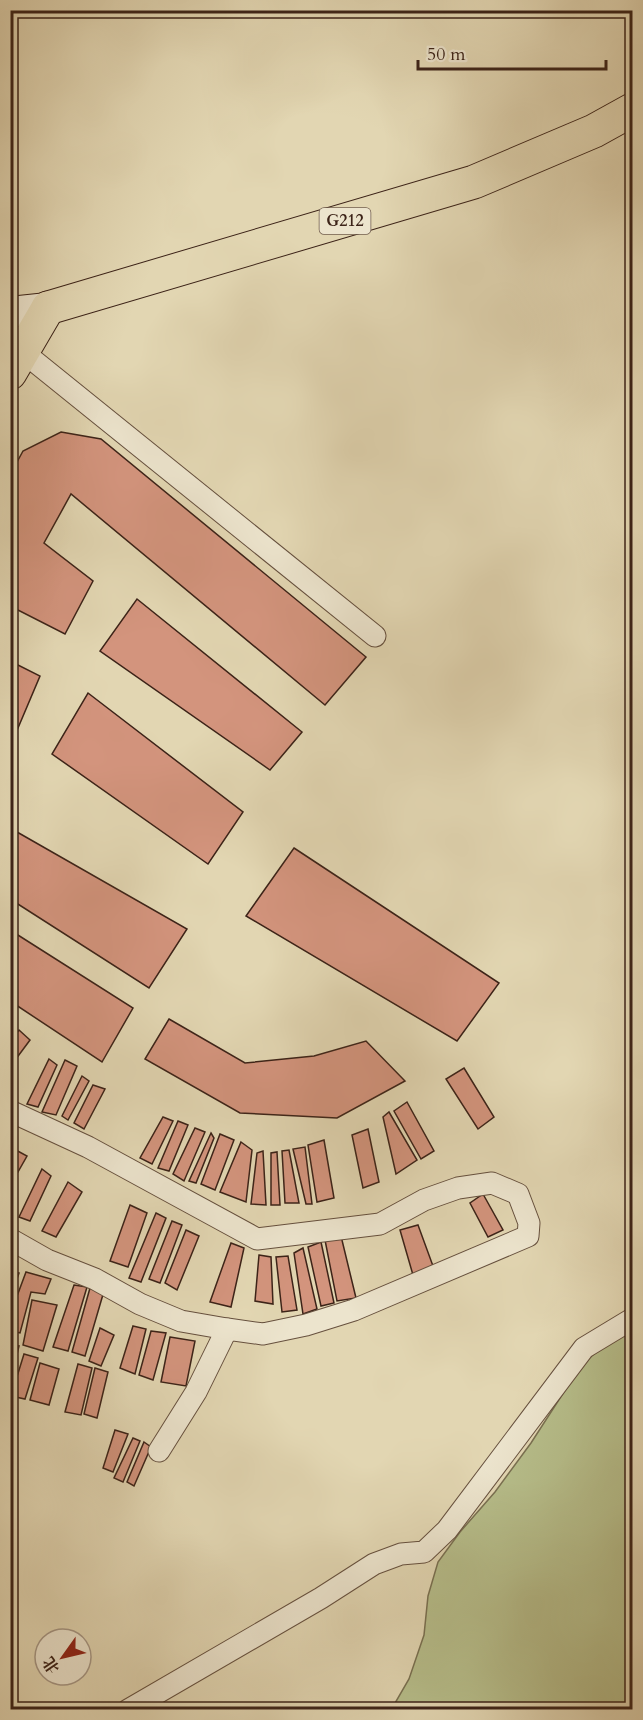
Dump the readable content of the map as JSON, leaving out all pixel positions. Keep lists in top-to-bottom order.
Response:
{
  "streets": {
    "main road": ["G212"]
  },
  "scale_bar": "50 m",
  "north": "bottom left"
}
